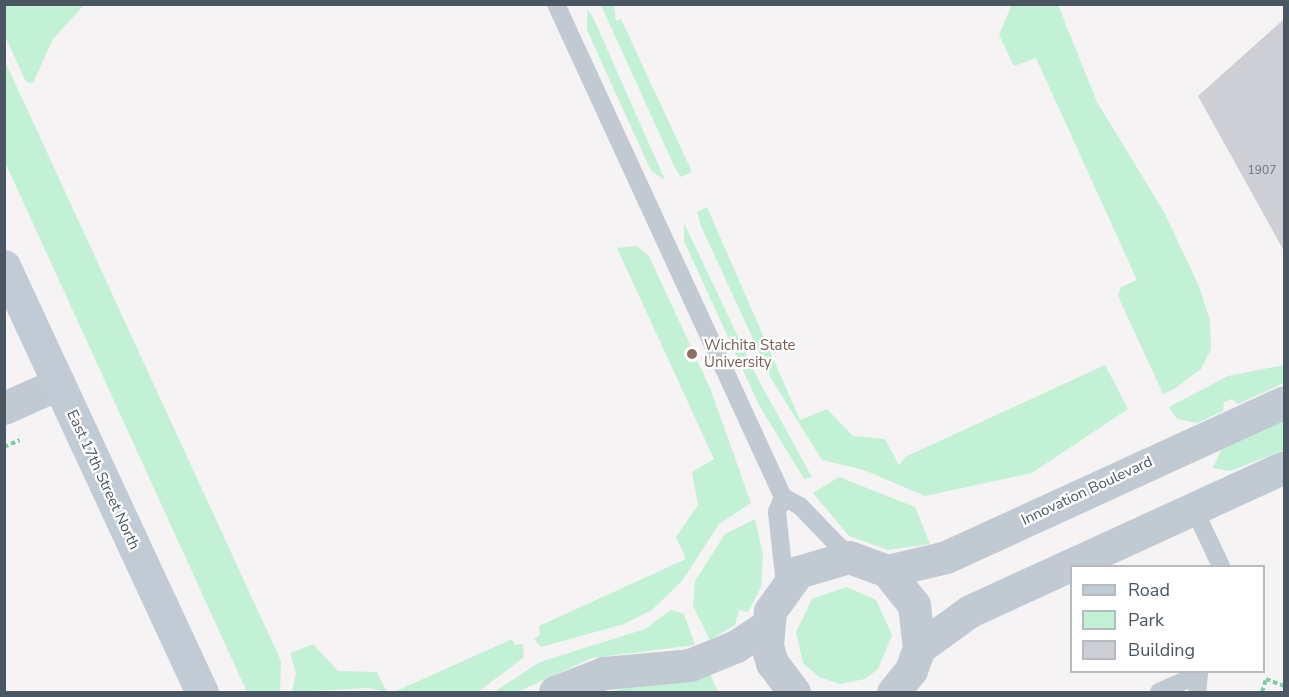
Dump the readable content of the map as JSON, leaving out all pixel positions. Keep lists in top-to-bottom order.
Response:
{
  "streets": {
    "street": ["East 17th Street North", "Innovation Boulevard"]
  },
  "places": ["Wichita State University"],
  "house_numbers": ["1907"],
  "legend": ["Road", "Park", "Building"]
}
